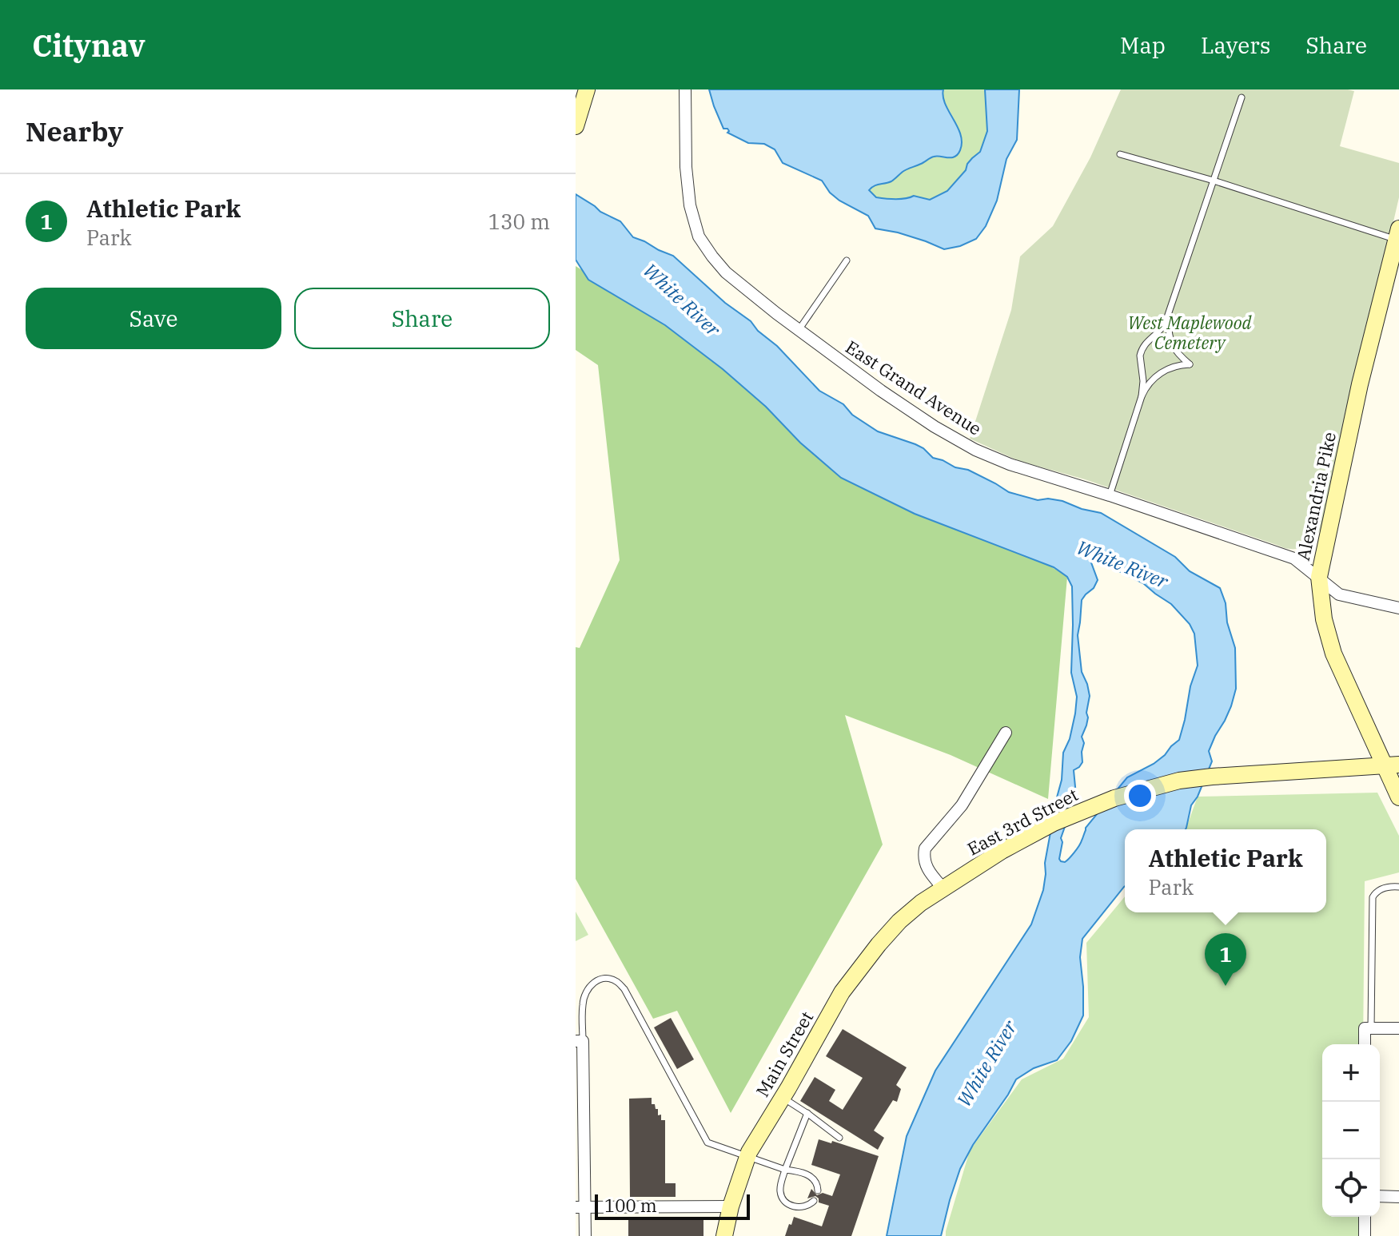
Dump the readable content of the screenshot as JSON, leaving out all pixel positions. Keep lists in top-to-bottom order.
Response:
{
  "streets": {
    "main road": ["Alexandria Pike", "East 3rd Street", "Main Street"],
    "street": ["East Grand Avenue"]
  },
  "crossings": [
    ["East Grand Avenue", "Alexandria Pike"],
    ["Alexandria Pike", "East 3rd Street"],
    ["East 3rd Street", "Main Street"]
  ],
  "water": ["White River"],
  "parks": ["West Maplewood Cemetery"],
  "scale_bar": "100 m",
  "page": {
    "header": "Citynav",
    "nav": ["Map", "Layers", "Share"],
    "heading": "Nearby",
    "list": [
      {
        "mark": "1",
        "name": "Athletic Park",
        "note": "Park",
        "value": "130 m"
      }
    ],
    "buttons": ["Save", "Share"],
    "popup": ["Athletic Park", "Park"],
    "pins": "1",
    "map_buttons": ["+", "−"],
    "scale": "100 m"
  }
}
